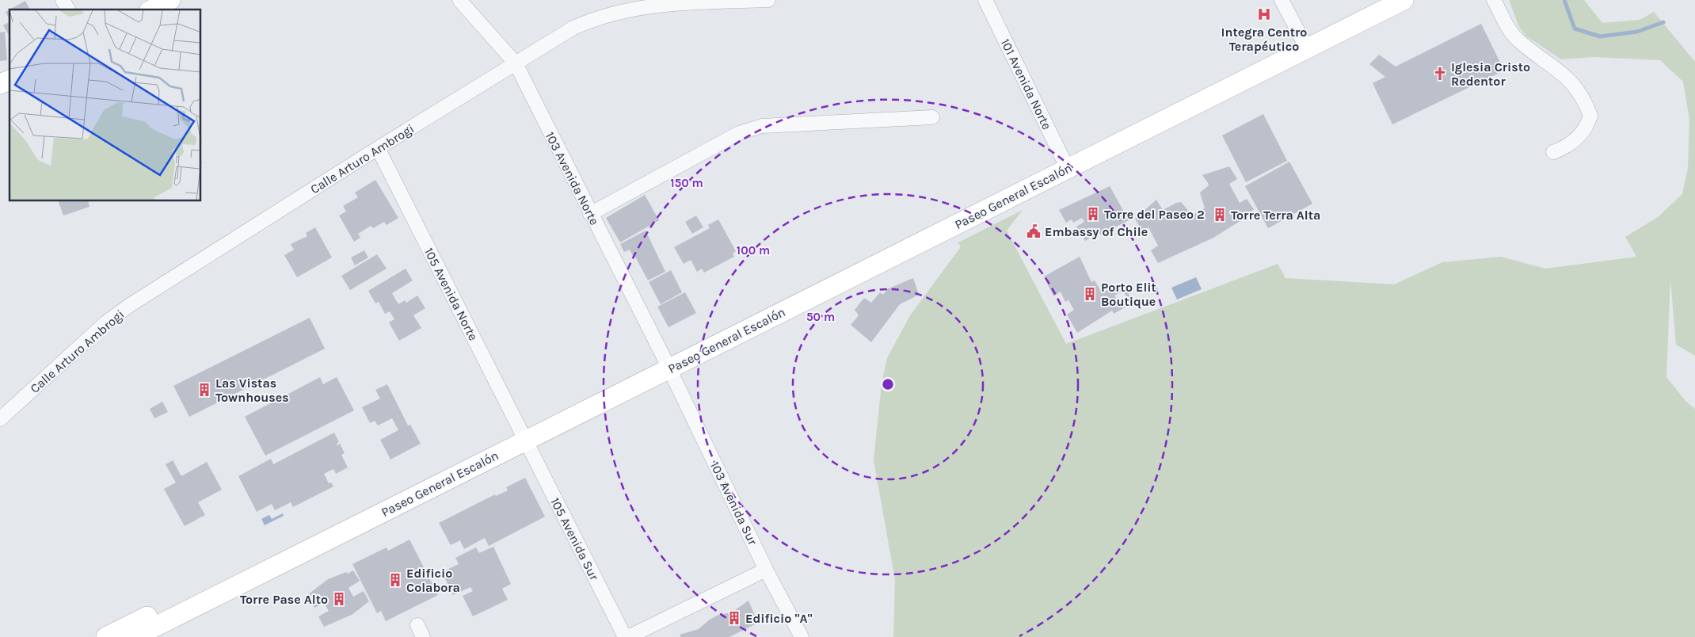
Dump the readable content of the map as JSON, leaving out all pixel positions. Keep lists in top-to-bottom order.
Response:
{
  "streets": {
    "street": [
      "101 Avenida Norte",
      "Calle Arturo Ambrogi",
      "103 Avenida Norte",
      "Paseo General Escalón",
      "105 Avenida Norte",
      "103 Avenida Sur",
      "105 Avenida Sur"
    ]
  },
  "crossings": [
    ["101 Avenida Norte", "Paseo General Escalón"],
    ["Calle Arturo Ambrogi", "103 Avenida Norte"],
    ["Calle Arturo Ambrogi", "105 Avenida Norte"],
    ["103 Avenida Norte", "Paseo General Escalón"],
    ["103 Avenida Norte", "103 Avenida Sur"],
    ["Paseo General Escalón", "105 Avenida Norte"],
    ["Paseo General Escalón", "103 Avenida Sur"],
    ["Paseo General Escalón", "105 Avenida Sur"],
    ["105 Avenida Norte", "105 Avenida Sur"]
  ],
  "places": {
    "hospital": ["Integra Centro Terapéutico"],
    "church": ["Iglesia Cristo Redentor"],
    "building": [
      "Torre del Paseo 2",
      "Torre Terra Alta",
      "Porto Elit Boutique",
      "Las Vistas Townhouses",
      "Edificio Colabora",
      "Torre Pase Alto",
      "Edificio \"A\""
    ],
    "public building": ["Embassy of Chile"]
  },
  "rings": ["150 m", "100 m", "50 m"]
}
